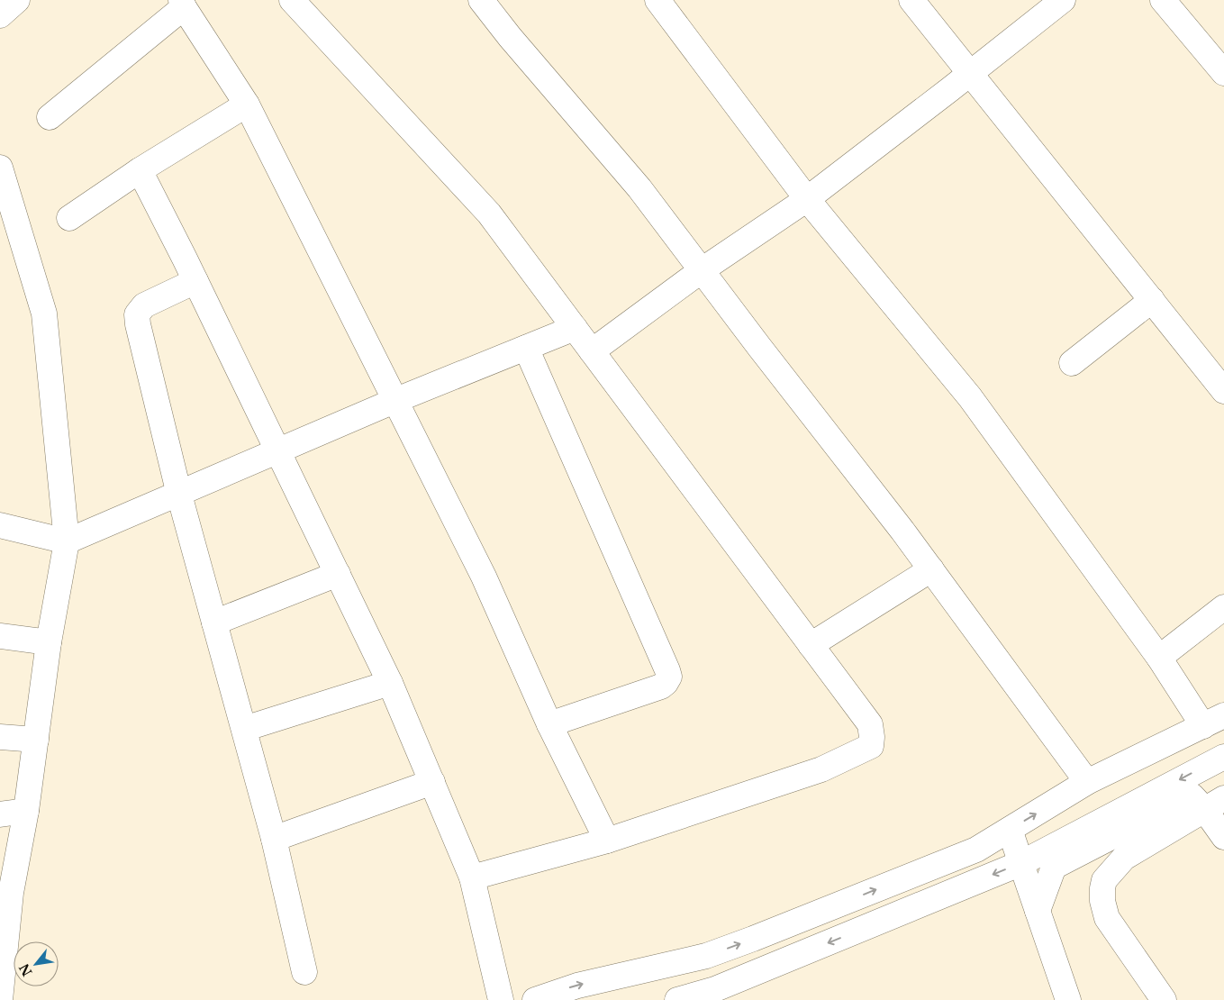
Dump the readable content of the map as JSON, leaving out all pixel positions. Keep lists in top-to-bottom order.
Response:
{
  "north": "bottom left"
}
